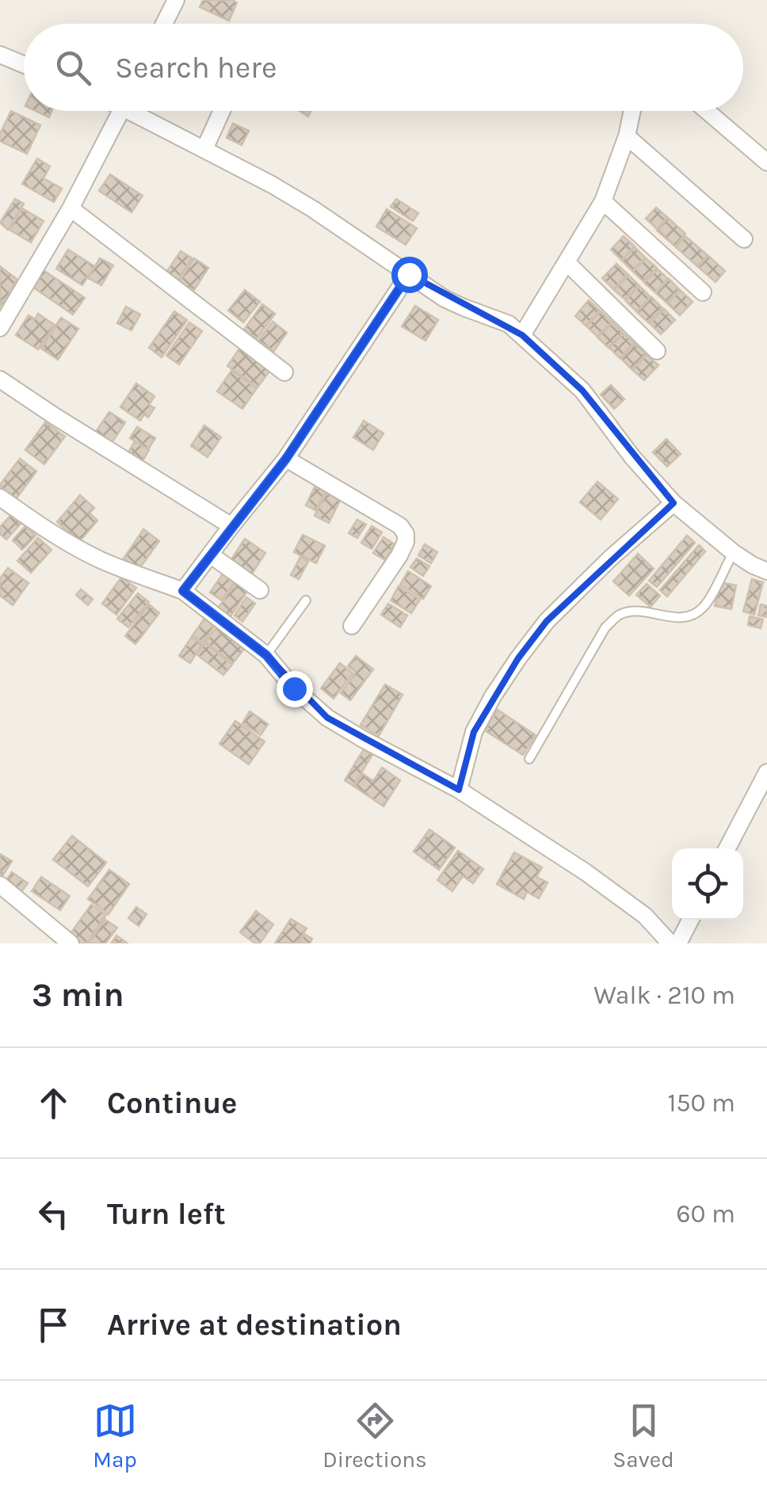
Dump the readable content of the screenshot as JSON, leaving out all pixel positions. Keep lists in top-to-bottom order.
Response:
{
  "page": {
    "search": "Search here",
    "heading": ["3 min", "Walk · 210 m"],
    "list": [
      ["Continue", "150 m"],
      ["Turn left", "60 m"],
      "Arrive at destination"
    ],
    "nav": ["Map", "Directions", "Saved"]
  }
}
